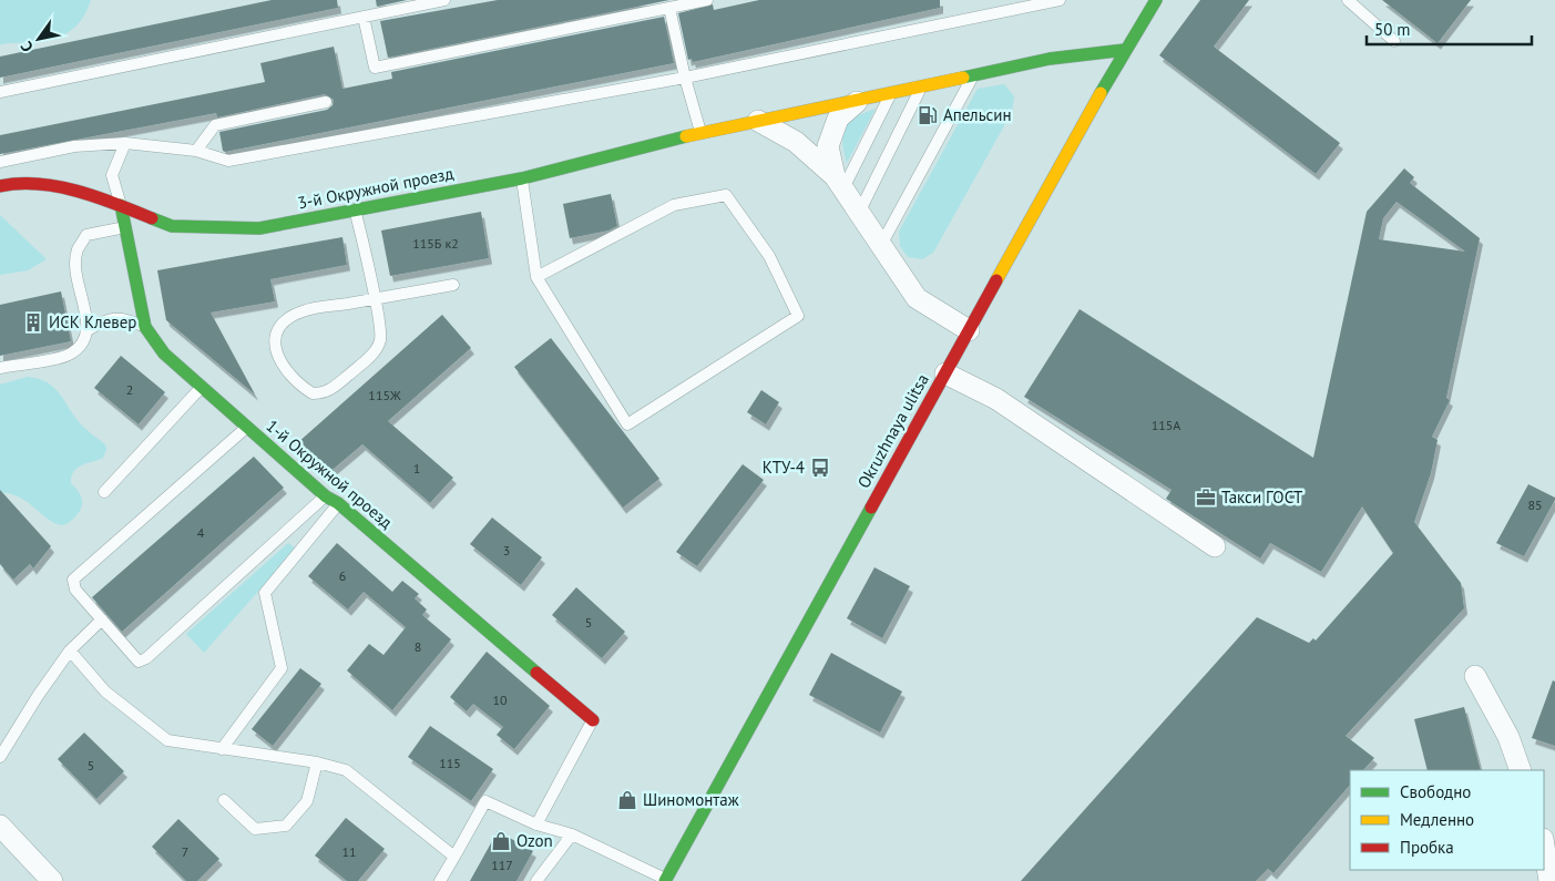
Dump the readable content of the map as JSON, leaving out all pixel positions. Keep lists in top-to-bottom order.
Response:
{
  "streets": {
    "street": ["3-й Окружной проезд", "Okruzhnaya ulitsa", "1-й Окружной проезд"]
  },
  "crossings": [
    ["3-й Окружной проезд", "Okruzhnaya ulitsa"],
    ["3-й Окружной проезд", "1-й Окружной проезд"]
  ],
  "places": {
    "fuel station": ["Апельсин"],
    "building": ["ИСК Клевер"],
    "bus stop": ["КТУ-4"],
    "office": ["Такси ГОСТ"],
    "shop": ["Шиномонтаж", "Ozon"]
  },
  "house_numbers": [
    "115Б к2",
    "2",
    "115Ж",
    "115А",
    "1",
    "85",
    "4",
    "3",
    "6",
    "5",
    "8",
    "10",
    "115",
    "5",
    "7",
    "11",
    "117"
  ],
  "legend": ["Свободно", "Медленно", "Пробка"],
  "scale_bar": "50 m",
  "north": "bottom left"
}
